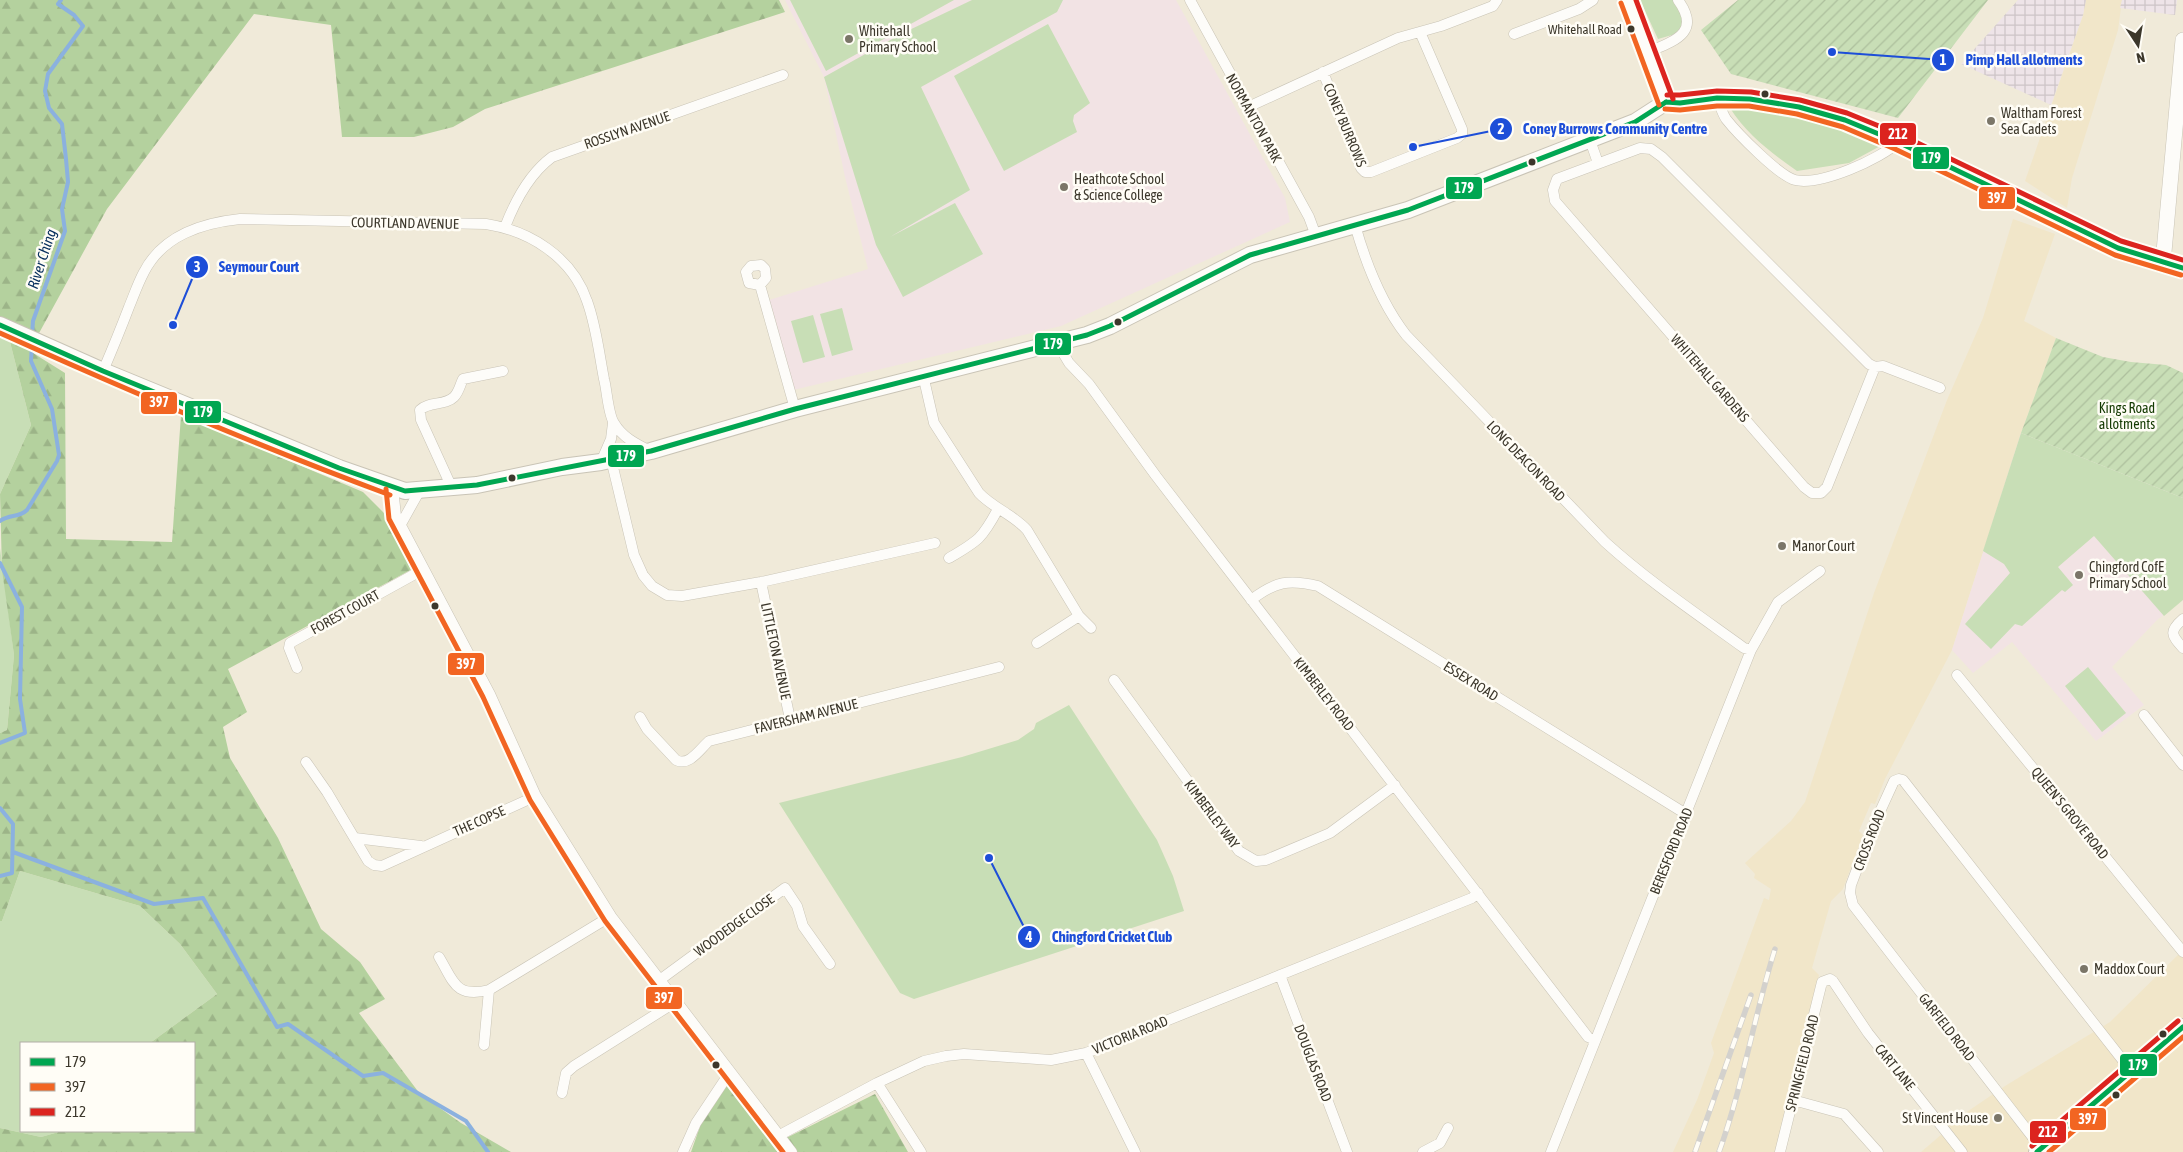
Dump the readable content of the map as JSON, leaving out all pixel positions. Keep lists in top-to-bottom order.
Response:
{
  "streets": {
    "street": [
      "NORMANTON PARK",
      "CONEY BURROWS",
      "ROSSLYN AVENUE",
      "COURTLAND AVENUE",
      "WHITEHALL GARDENS",
      "LONG DEACON ROAD",
      "FOREST COURT",
      "LITTLETON AVENUE",
      "ESSEX ROAD",
      "KIMBERLEY ROAD",
      "FAVERSHAM AVENUE",
      "QUEEN'S GROVE ROAD",
      "KIMBERLEY WAY",
      "THE COPSE",
      "CROSS ROAD",
      "BERESFORD ROAD",
      "WOODEDGE CLOSE",
      "GARFIELD ROAD",
      "VICTORIA ROAD",
      "DOUGLAS ROAD",
      "SPRINGFIELD ROAD",
      "CART LANE"
    ]
  },
  "crossings": [
    ["ROSSLYN AVENUE", "COURTLAND AVENUE"],
    ["LONG DEACON ROAD", "BERESFORD ROAD"],
    ["LITTLETON AVENUE", "FAVERSHAM AVENUE"],
    ["ESSEX ROAD", "KIMBERLEY ROAD"],
    ["ESSEX ROAD", "BERESFORD ROAD"],
    ["KIMBERLEY ROAD", "KIMBERLEY WAY"],
    ["KIMBERLEY ROAD", "BERESFORD ROAD"],
    ["KIMBERLEY ROAD", "VICTORIA ROAD"],
    ["CROSS ROAD", "GARFIELD ROAD"],
    ["VICTORIA ROAD", "DOUGLAS ROAD"],
    ["SPRINGFIELD ROAD", "CART LANE"]
  ],
  "water": ["River Ching"],
  "parks": ["Kings Road allotments"],
  "places": [
    "Whitehall Road",
    "Whitehall Primary School",
    "Pimp Hall allotments",
    "Waltham Forest Sea Cadets",
    "Coney Burrows Community Centre",
    "Heathcote School & Science College",
    "Seymour Court",
    "Manor Court",
    "Chingford CofE Primary School",
    "Chingford Cricket Club",
    "Maddox Court",
    "St Vincent House"
  ],
  "lines": ["transit line 212", "transit line 397", "transit line 179"],
  "legend": ["179", "397", "212"],
  "north": "bottom"
}
